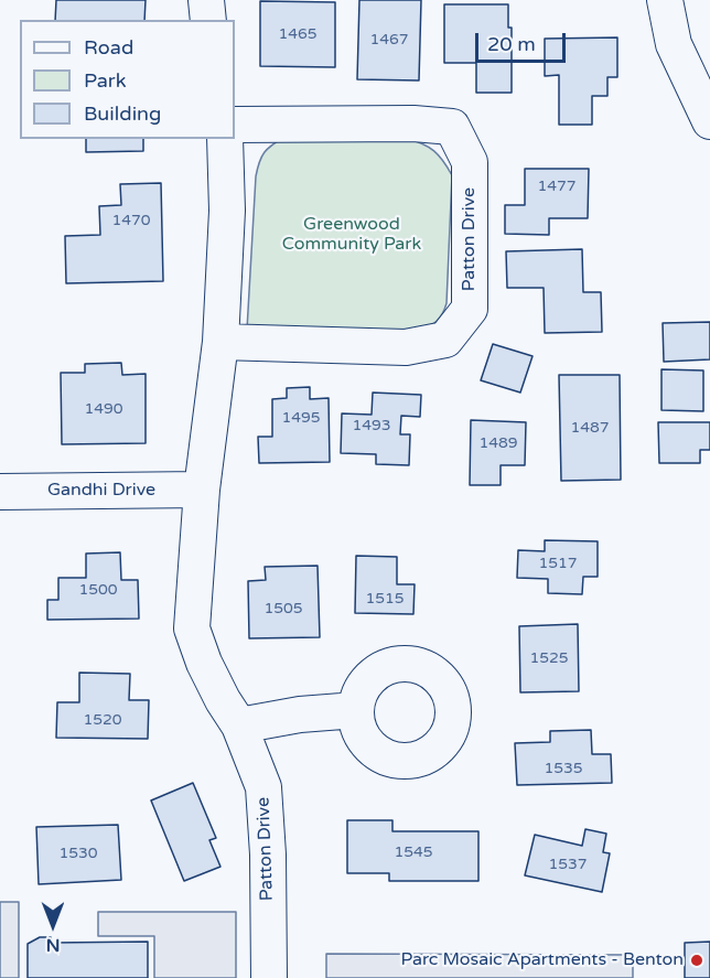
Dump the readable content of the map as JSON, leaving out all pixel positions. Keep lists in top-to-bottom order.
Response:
{
  "streets": {
    "street": ["Patton Drive", "Gandhi Drive"]
  },
  "crossings": [
    ["Patton Drive", "Gandhi Drive"]
  ],
  "parks": ["Greenwood Community Park"],
  "places": ["Parc Mosaic Apartments - Benton"],
  "house_numbers": [
    "1465",
    "1467",
    "1477",
    "1470",
    "1490",
    "1495",
    "1493",
    "1487",
    "1489",
    "1517",
    "1500",
    "1515",
    "1505",
    "1525",
    "1520",
    "1535",
    "1545",
    "1530",
    "1537"
  ],
  "legend": ["Road", "Park", "Building"],
  "scale_bar": "20 m",
  "north": "bottom"
}
